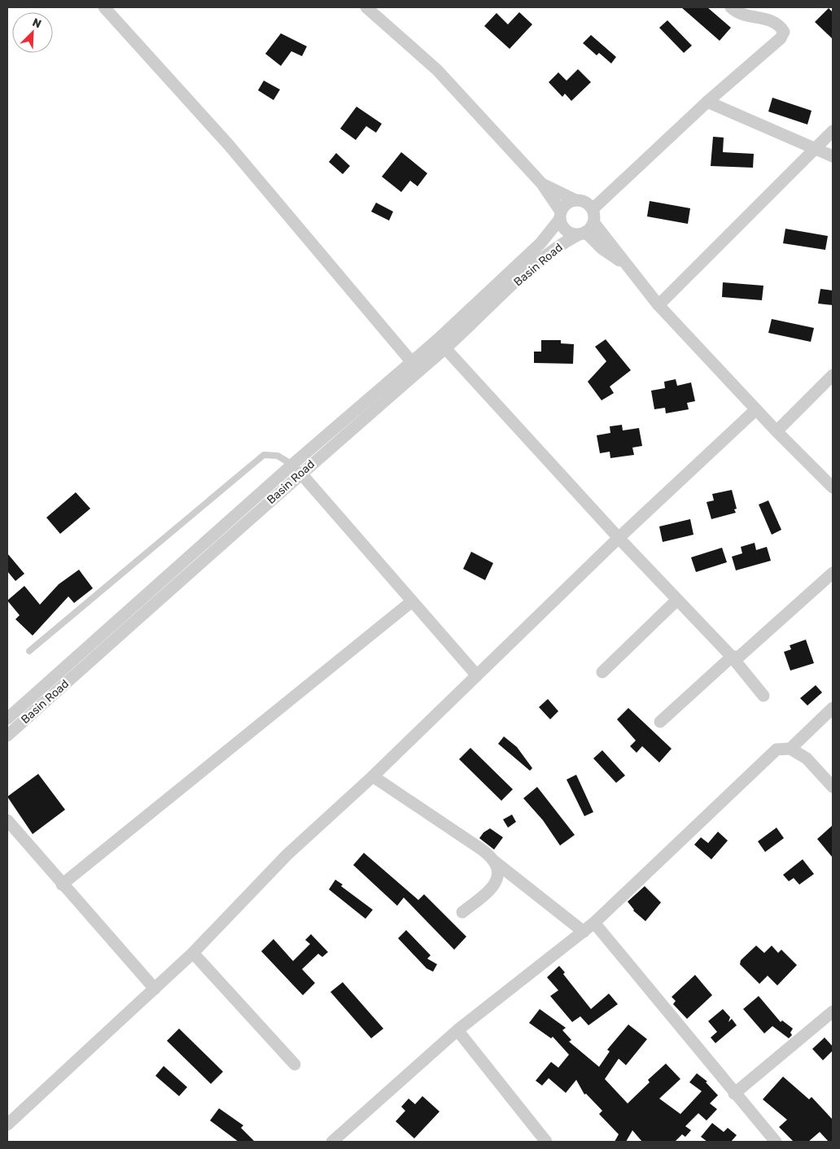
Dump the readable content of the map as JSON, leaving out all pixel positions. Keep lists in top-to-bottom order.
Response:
{
  "streets": {
    "street": ["Basin Road"]
  },
  "north": "top right"
}
